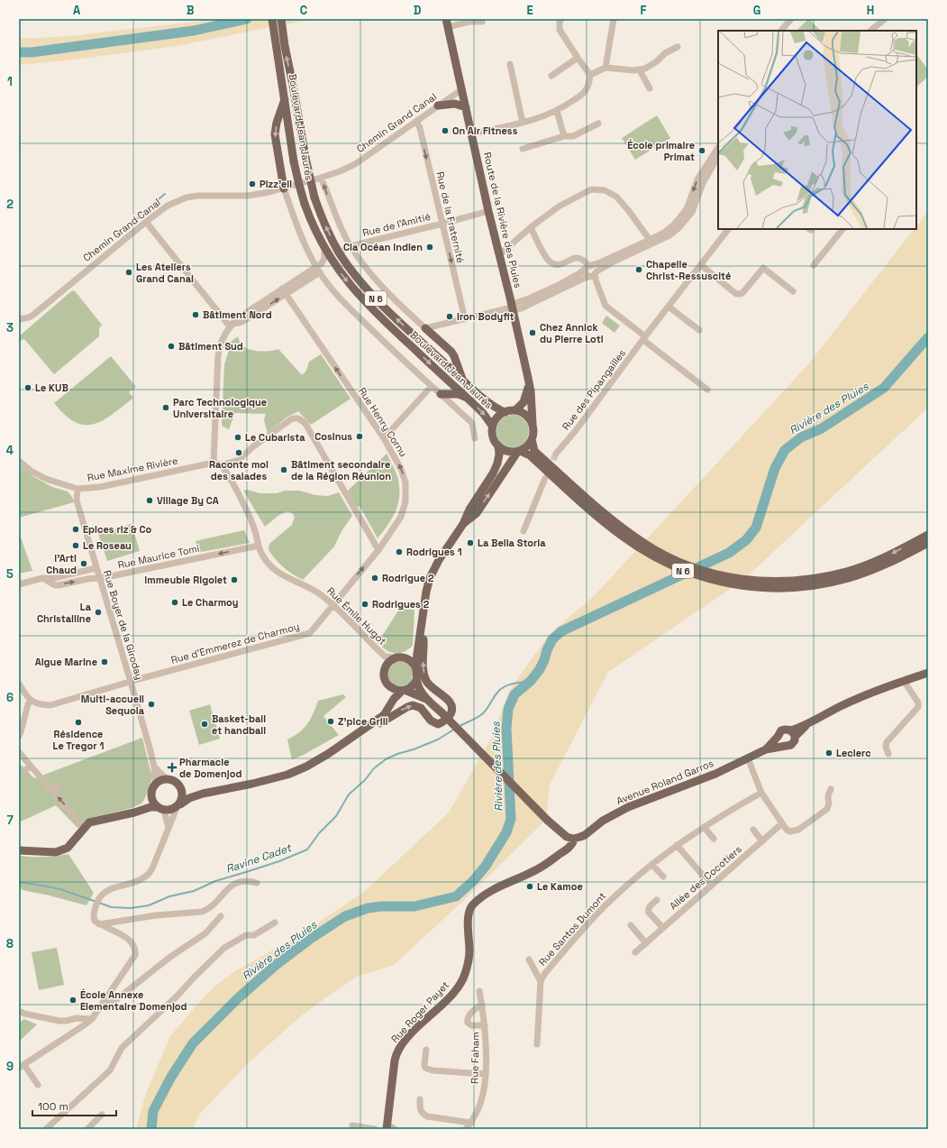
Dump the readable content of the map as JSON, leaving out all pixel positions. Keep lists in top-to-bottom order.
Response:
{
  "streets": {
    "main road": [
      "Boulevard Jean Jaurès",
      "Route de la Rivière des Pluies",
      "N 6",
      "Avenue Roland Garros",
      "Rue Roger Payet"
    ],
    "street": [
      "Chemin Grand Canal",
      "Rue de la Fraternité",
      "Rue de l'Amitié",
      "Rue des Pipangailles",
      "Rue Henry Cornu",
      "Rue Maxime Rivière",
      "Rue Maurice Tomi",
      "Rue Émile Hugot",
      "Rue Boyer de la Giroday",
      "Rue d'Emmerez de Charmoy",
      "Allée des Cocotiers",
      "Rue Santos Dumont",
      "Rue Faham"
    ]
  },
  "crossings": [
    ["Chemin Grand Canal", "Rue de la Fraternité"],
    ["Chemin Grand Canal", "Route de la Rivière des Pluies"],
    ["Boulevard Jean Jaurès", "Rue de l'Amitié"],
    ["Boulevard Jean Jaurès", "N 6"],
    ["Rue de la Fraternité", "Rue de l'Amitié"],
    ["Route de la Rivière des Pluies", "Rue de l'Amitié"],
    ["Rue Henry Cornu", "Rue Émile Hugot"],
    ["Rue Henry Cornu", "Rue d'Emmerez de Charmoy"],
    ["Rue Maxime Rivière", "Rue Boyer de la Giroday"],
    ["Rue Maurice Tomi", "Rue Émile Hugot"],
    ["Rue Maurice Tomi", "Rue Boyer de la Giroday"],
    ["Rue Émile Hugot", "Rue d'Emmerez de Charmoy"],
    ["Rue Boyer de la Giroday", "Rue d'Emmerez de Charmoy"],
    ["Avenue Roland Garros", "Rue Roger Payet"]
  ],
  "one_way": ["Rue de la Fraternité", "Rue Henry Cornu"],
  "water": ["Rivière des Pluies", "Ravine Cadet"],
  "places": {
    "other": [
      "On Air Fitness",
      "École primaire Primat",
      "Pizz'eli",
      "Cia Océan Indien",
      "Chapelle Christ-Ressuscité",
      "Les Ateliers Grand Canal",
      "Bâtiment Nord",
      "Iron Bodyfit",
      "Chez Annick du Pierre Loti",
      "Bâtiment Sud",
      "Le KUB",
      "Parc Technologique Universitaire",
      "Cosinus",
      "Le Cubarista",
      "Raconte moi des salades",
      "Bâtiment secondaire de la Région Réunion",
      "Village By CA",
      "Epices riz & Co",
      "La Bella Storia",
      "Le Roseau",
      "Rodrigues 1",
      "l'Arti Chaud",
      "Rodrigue 2",
      "Immeuble Rigolet",
      "Le Charmoy",
      "Rodrigues 2",
      "La Christalline",
      "Aigue Marine",
      "Multi-accueil Sequoia",
      "Z'pice Grill",
      "Résidence Le Tregor 1",
      "Basket-ball et handball",
      "Leclerc",
      "Le Kamoe",
      "École Annexe Elementaire Domenjod"
    ],
    "health": ["Pharmacie de Domenjod"]
  },
  "scale_bar": "100 m",
  "grid": {
    "columns": [
      "A",
      "B",
      "C",
      "D",
      "E",
      "F",
      "G",
      "H"
    ],
    "rows": [
      "1",
      "2",
      "3",
      "4",
      "5",
      "6",
      "7",
      "8",
      "9"
    ]
  }
}
